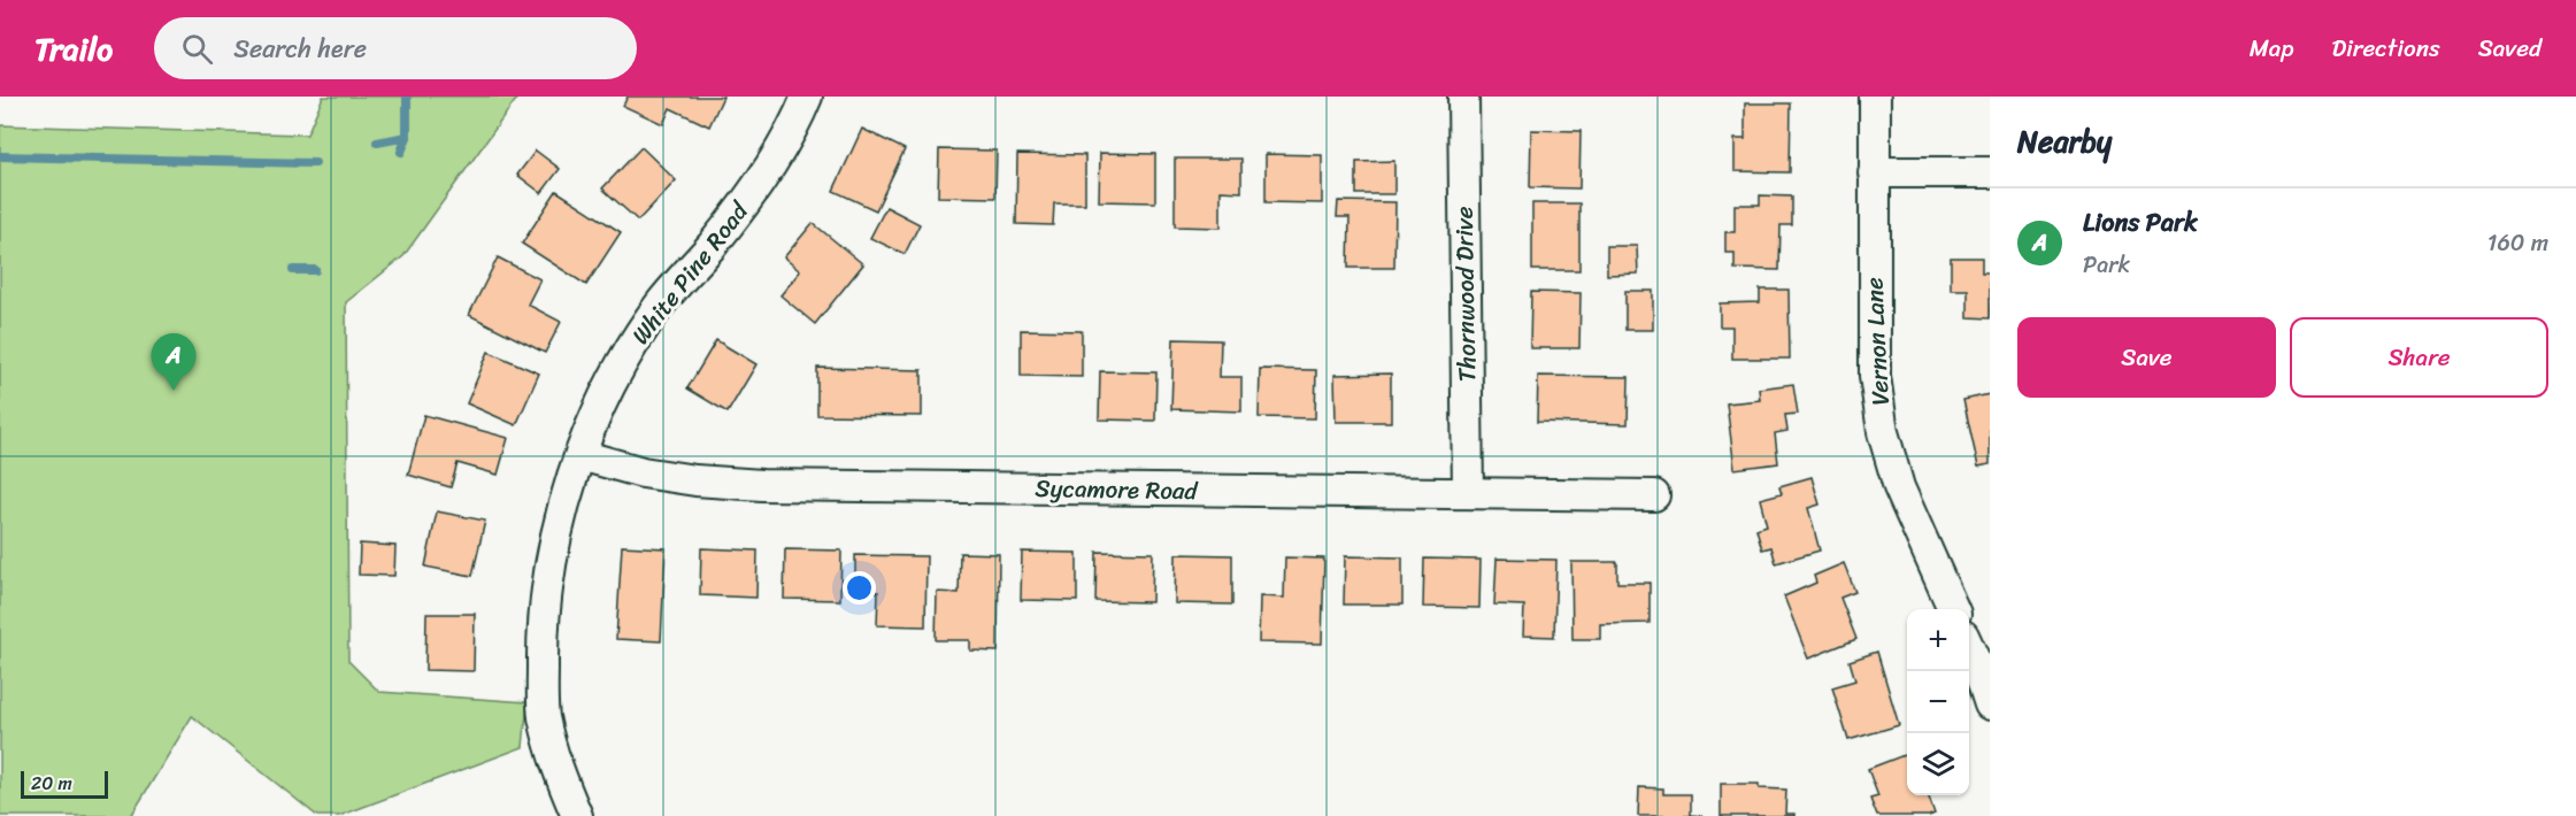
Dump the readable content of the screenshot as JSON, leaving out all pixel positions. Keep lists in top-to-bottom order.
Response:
{
  "streets": {
    "street": [
      "White Pine Road",
      "Thornwood Drive",
      "Vernon Lane",
      "Sycamore Road"
    ]
  },
  "crossings": [
    ["White Pine Road", "Sycamore Road"],
    ["Thornwood Drive", "Sycamore Road"]
  ],
  "scale_bar": "20 m",
  "page": {
    "header": "Trailo",
    "search": "Search here",
    "nav": ["Map", "Directions", "Saved"],
    "heading": "Nearby",
    "list": [
      {
        "mark": "A",
        "name": "Lions Park",
        "note": "Park",
        "value": "160 m"
      }
    ],
    "buttons": ["Save", "Share"],
    "pins": "A",
    "map_buttons": ["+", "−"],
    "scale": "20 m"
  }
}
